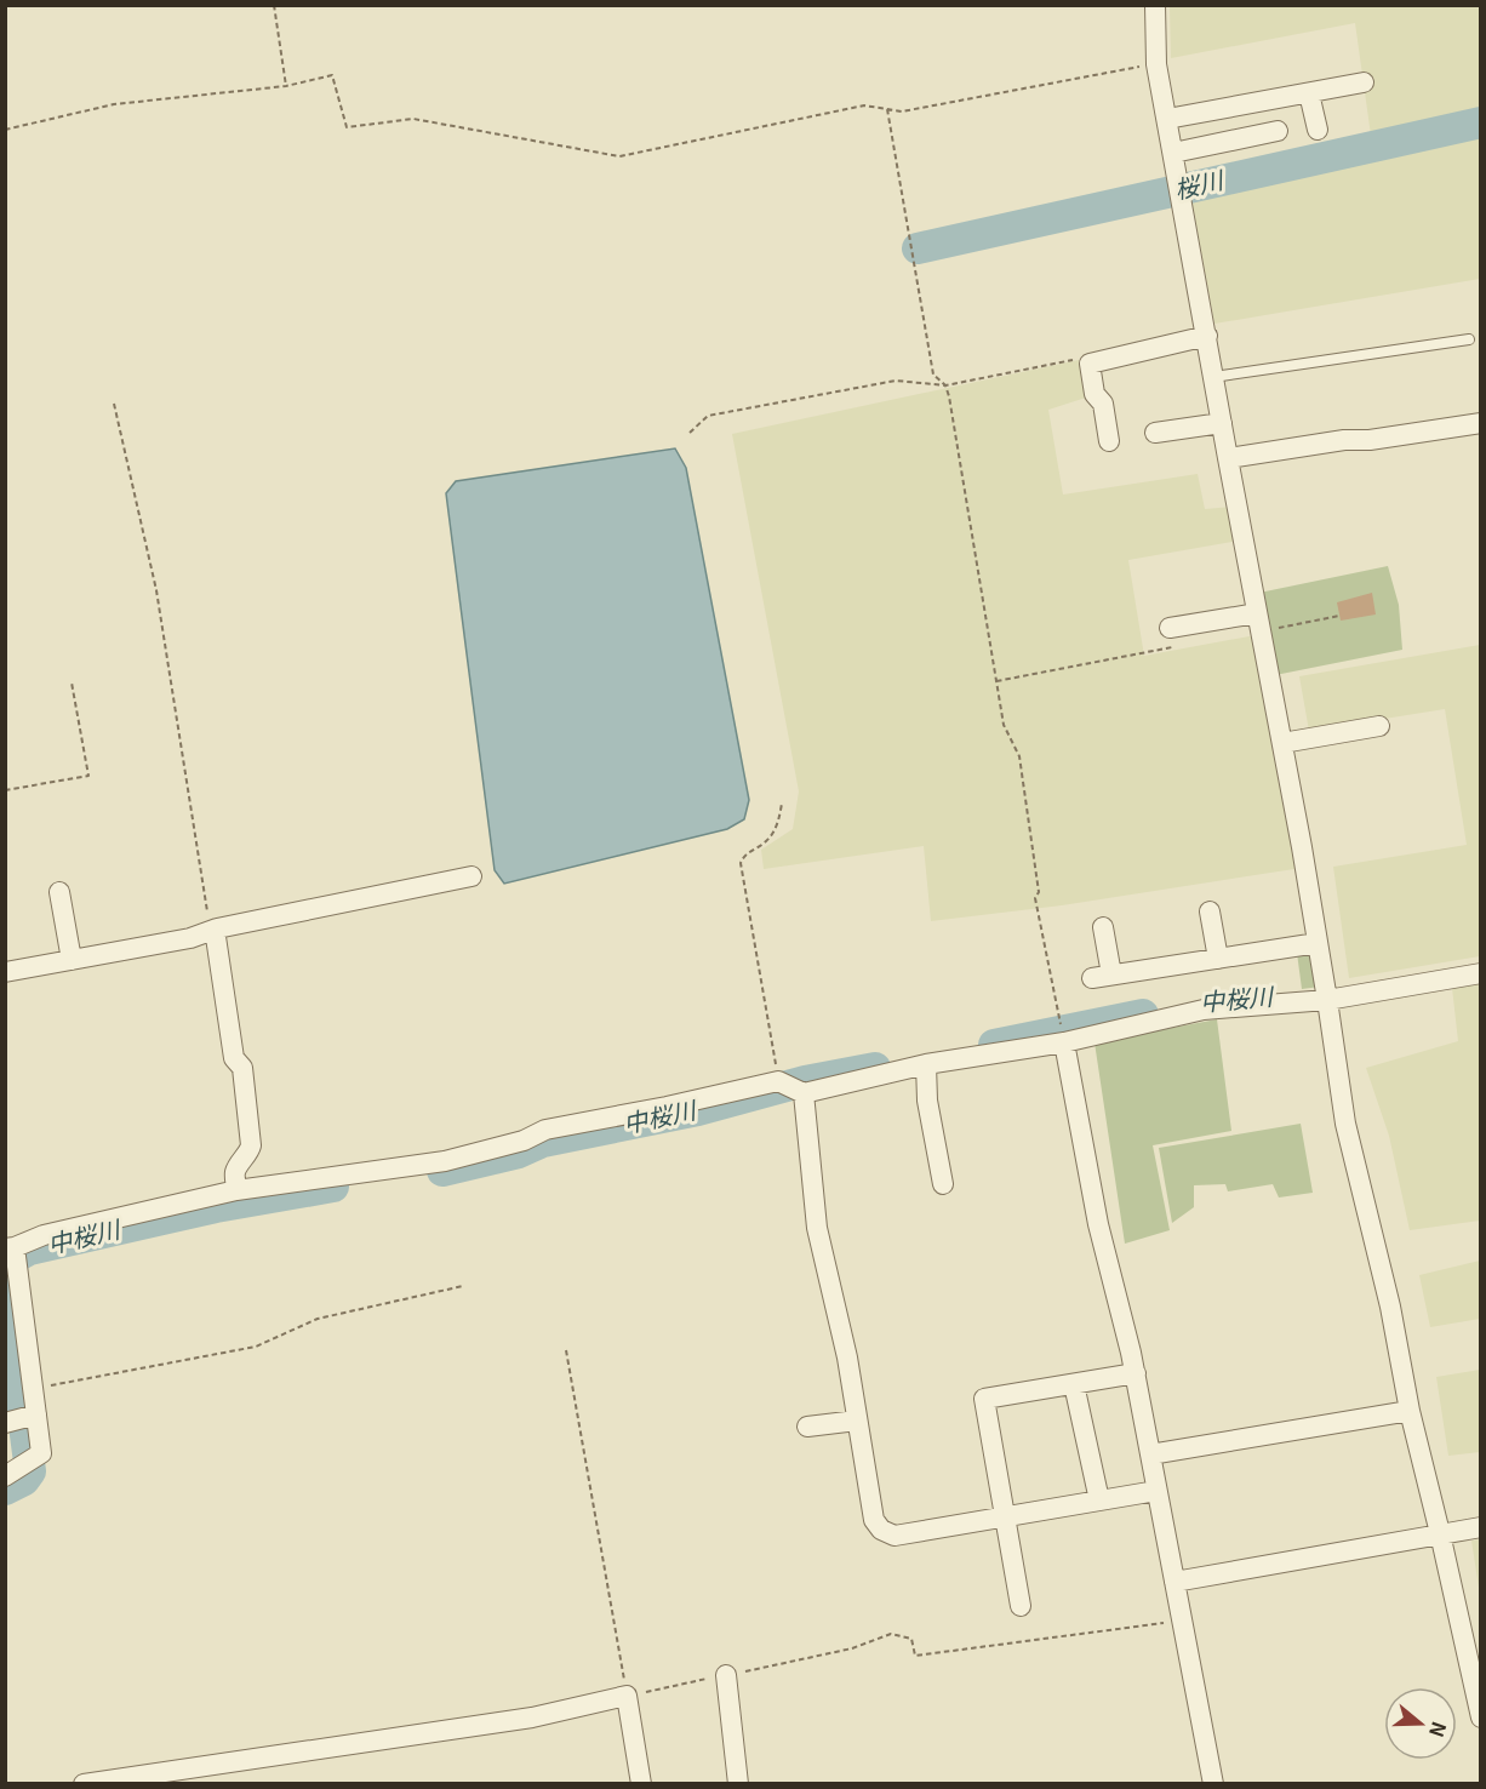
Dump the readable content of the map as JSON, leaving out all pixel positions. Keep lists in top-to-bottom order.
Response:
{
  "water": ["桜川", "中桜川"],
  "north": "right"
}
